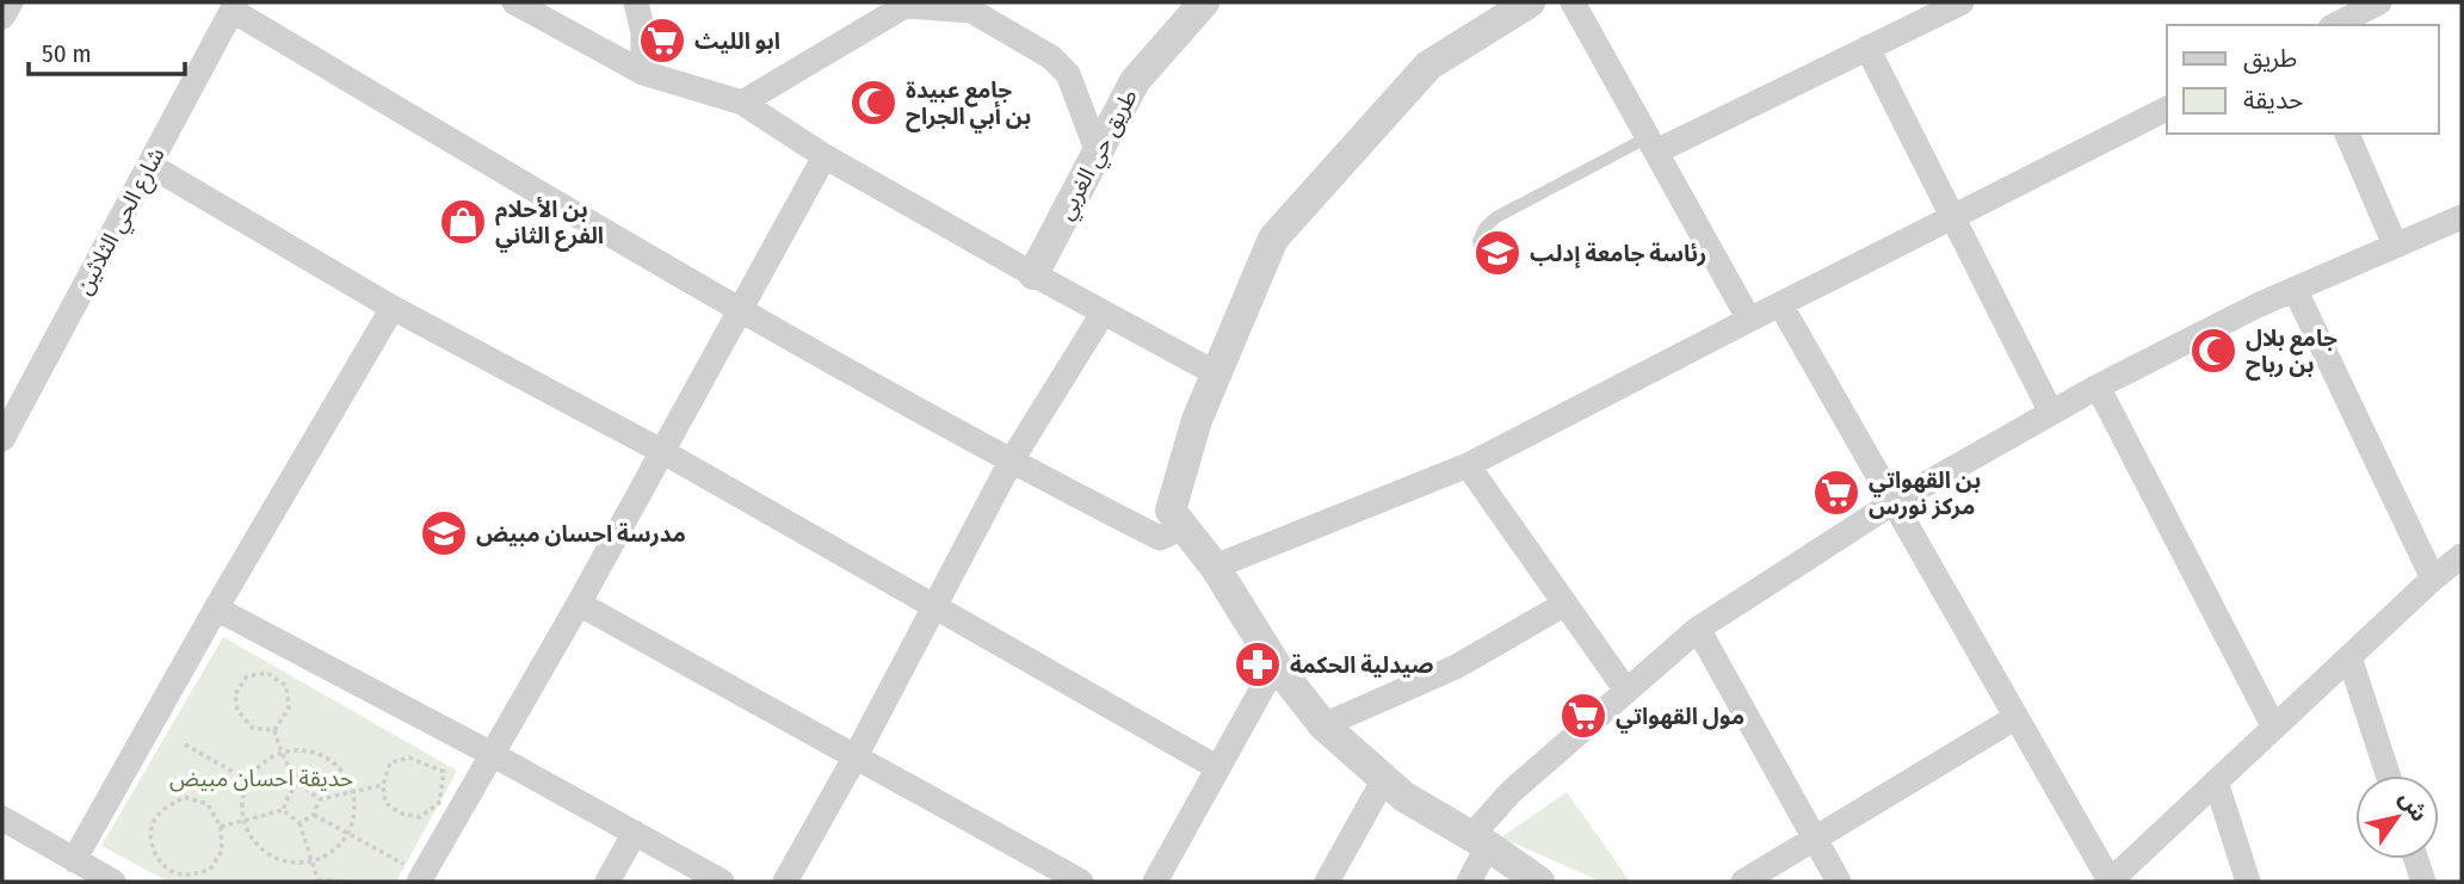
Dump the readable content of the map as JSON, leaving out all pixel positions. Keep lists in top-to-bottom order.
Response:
{
  "streets": {
    "street": ["طريق حي الغربي", "شارع الحي الثلاثين"]
  },
  "parks": ["حديقة احسان مبيض"],
  "places": {
    "supermarket": ["ابو الليث", "بن القهواتي مركز نورس", "مول القهواتي"],
    "mosque": ["جامع عبيدة بن أبي الجراح", "جامع بلال بن رباح"],
    "shop": ["بن الأحلام الفرع الثاني"],
    "school or university": ["رئاسة جامعة إدلب", "مدرسة احسان مبيض"],
    "pharmacy": ["صيدلية الحكمة"]
  },
  "legend": ["طريق", "حديقة"],
  "scale_bar": "50 m",
  "north": "top right"
}
